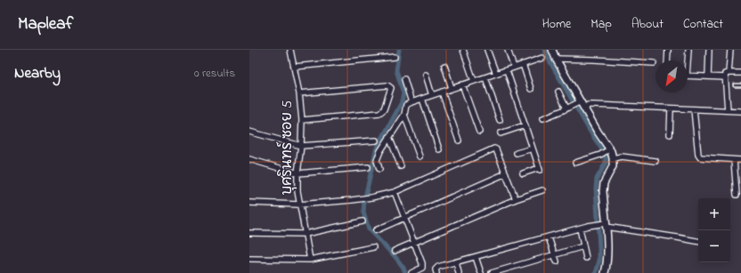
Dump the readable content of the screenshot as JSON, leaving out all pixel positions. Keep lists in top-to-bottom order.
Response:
{
  "streets": {
    "street": ["บุศรินทร์ ซอย 5"]
  },
  "north": "bottom left",
  "page": {
    "header": "Mapleaf",
    "nav": [
      "Home",
      "Map",
      "About",
      "Contact"
    ],
    "heading": ["Nearby", "0 results"],
    "map_buttons": ["+", "−"]
  }
}
